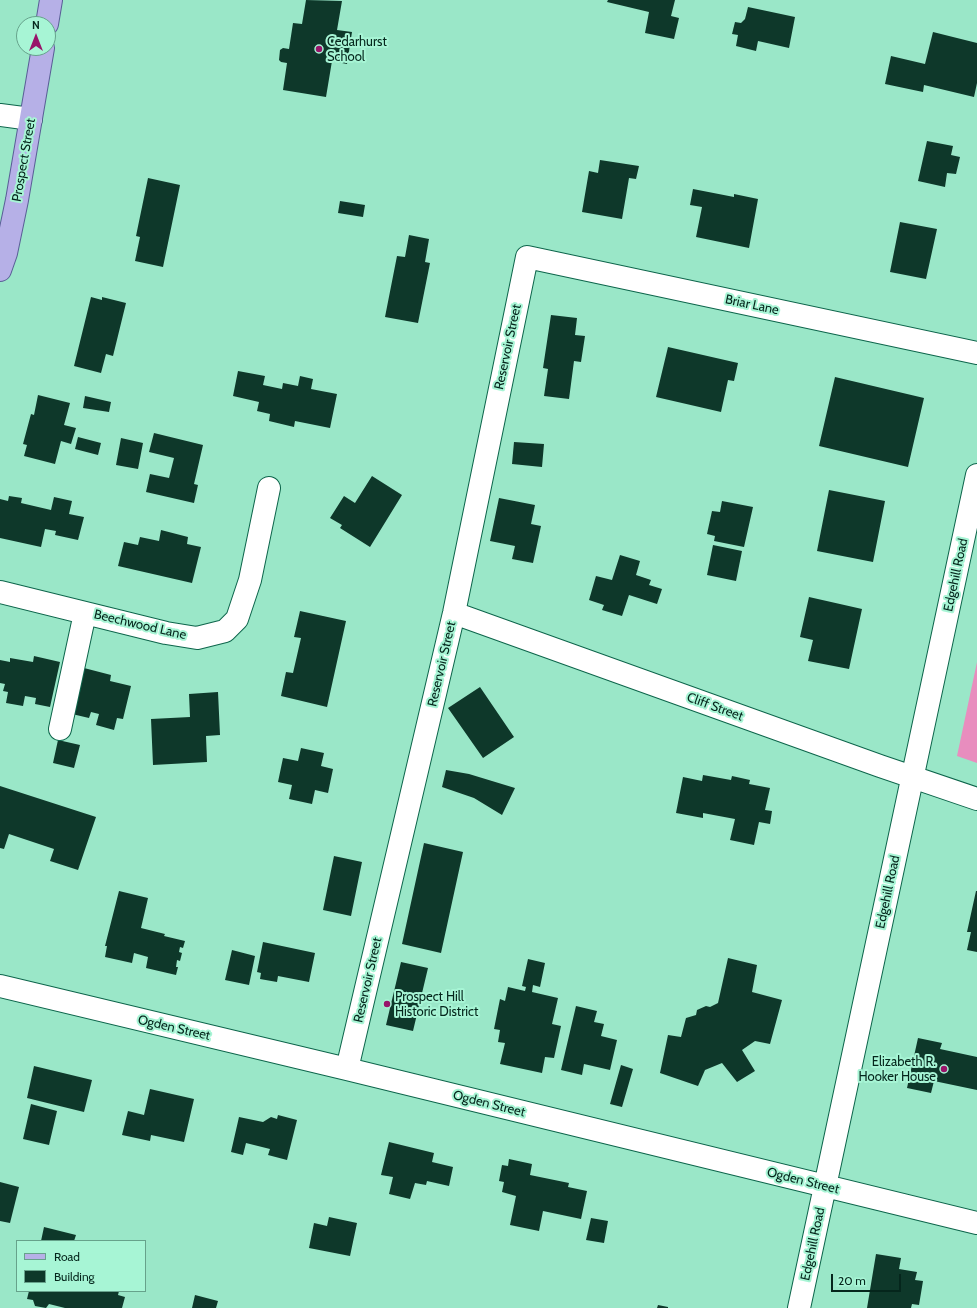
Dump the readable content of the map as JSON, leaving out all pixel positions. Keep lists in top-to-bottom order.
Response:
{
  "streets": {
    "main road": ["Prospect Street"],
    "street": [
      "Briar Lane",
      "Reservoir Street",
      "Edgehill Road",
      "Beechwood Lane",
      "Cliff Street",
      "Ogden Street"
    ]
  },
  "crossings": [
    ["Briar Lane", "Reservoir Street"],
    ["Reservoir Street", "Cliff Street"],
    ["Reservoir Street", "Ogden Street"],
    ["Edgehill Road", "Cliff Street"],
    ["Edgehill Road", "Ogden Street"]
  ],
  "places": ["Cedarhurst School", "Prospect Hill Historic District", "Elizabeth R. Hooker House"],
  "legend": ["Road", "Building"],
  "scale_bar": "20 m",
  "north": "top"
}
